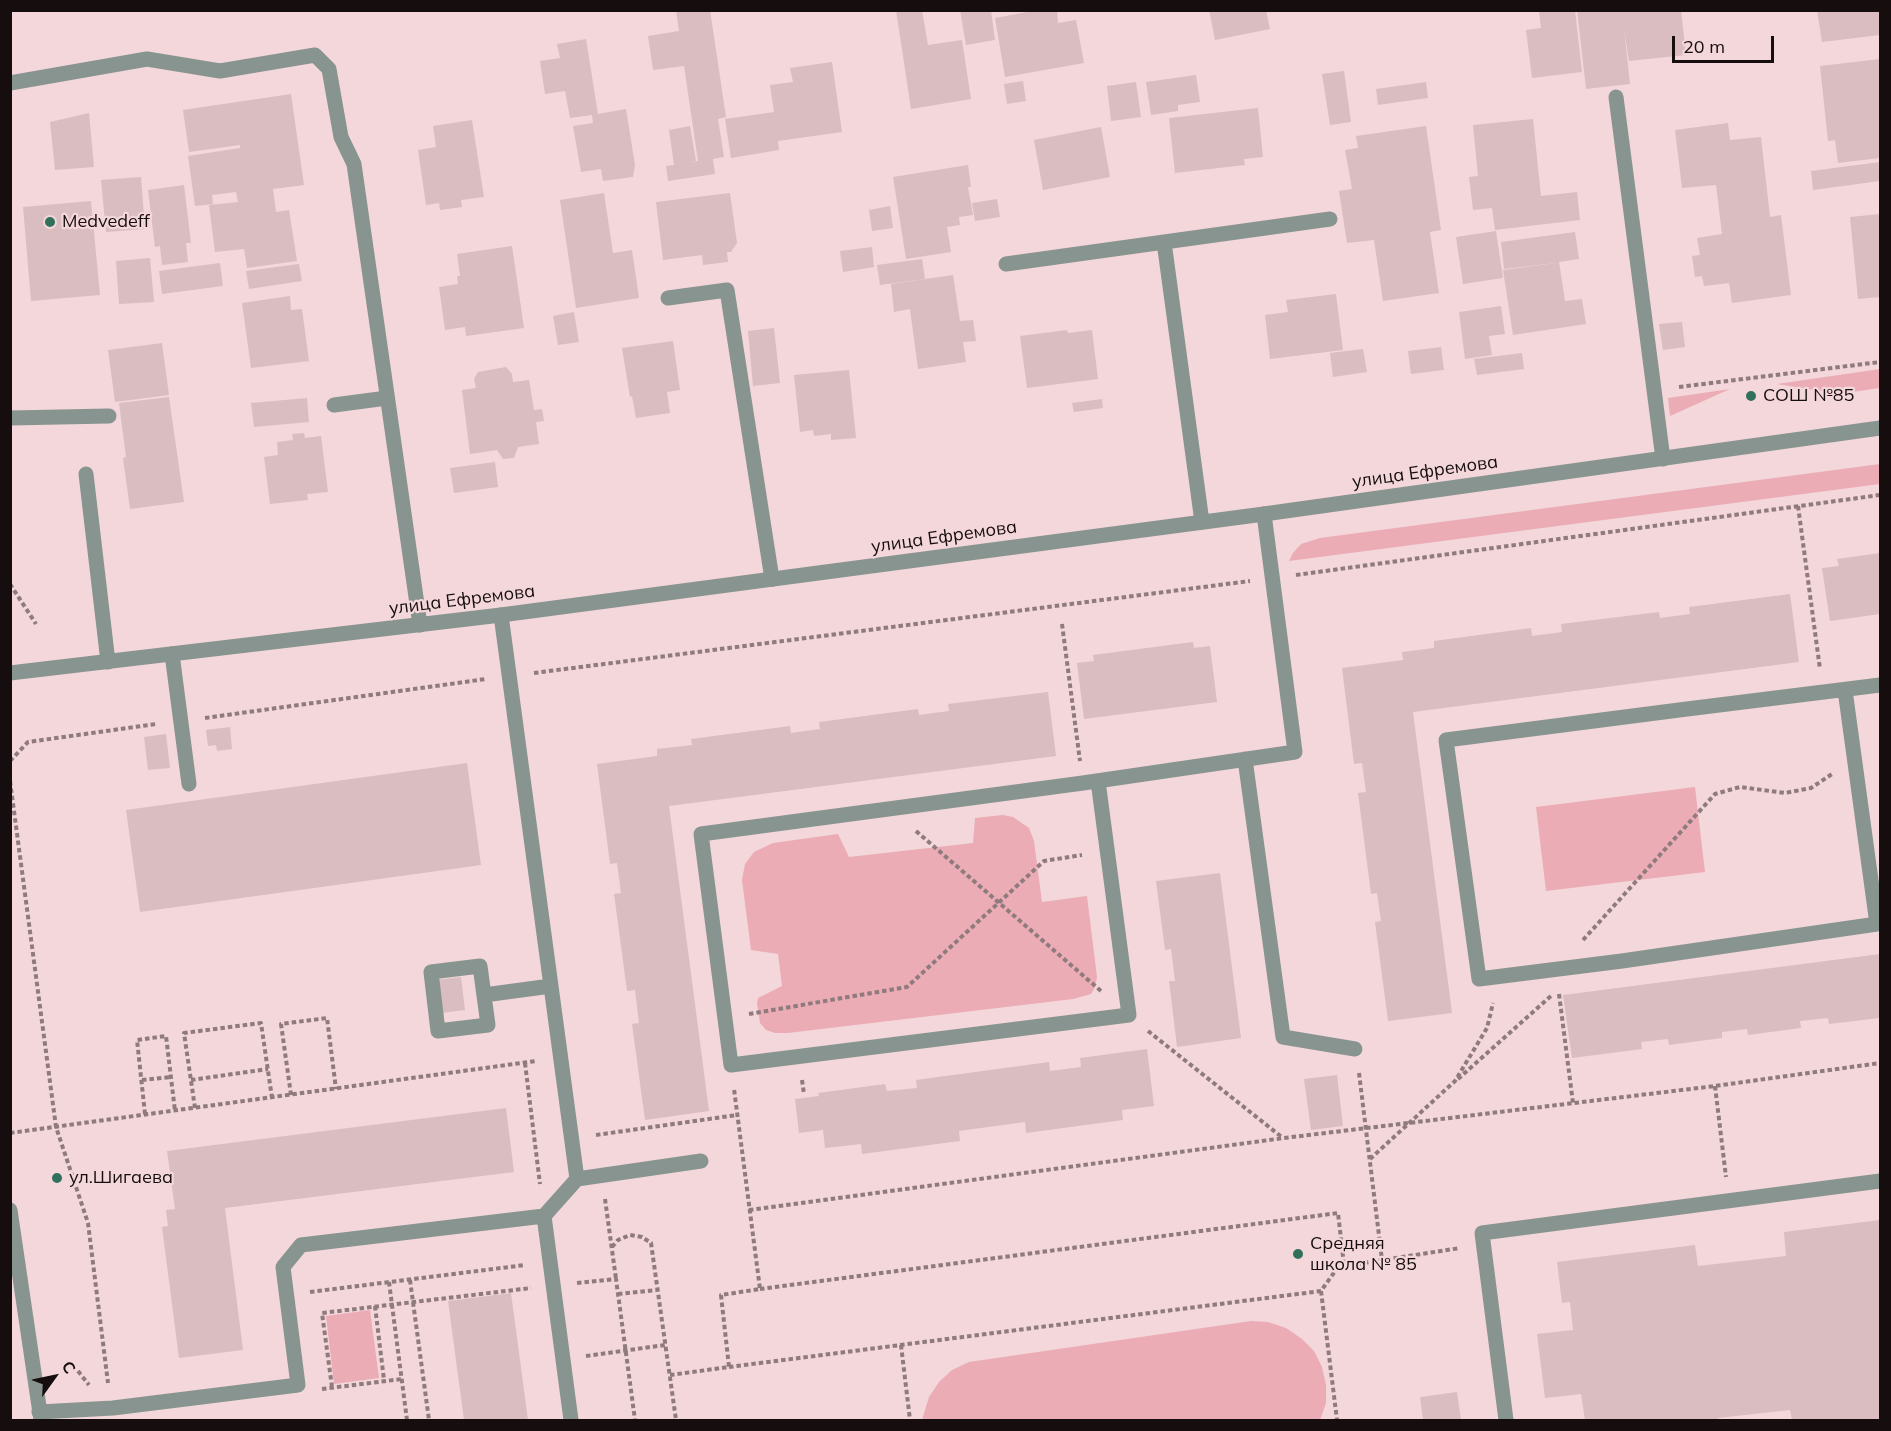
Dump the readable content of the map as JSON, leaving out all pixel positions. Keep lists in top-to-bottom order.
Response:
{
  "streets": {
    "street": ["улица Ефремова"]
  },
  "places": [
    "Medvedeff",
    "СОШ №85",
    "ул.Шигаева",
    "Средняя школа № 85"
  ],
  "scale_bar": "20 m",
  "north": "top right"
}
